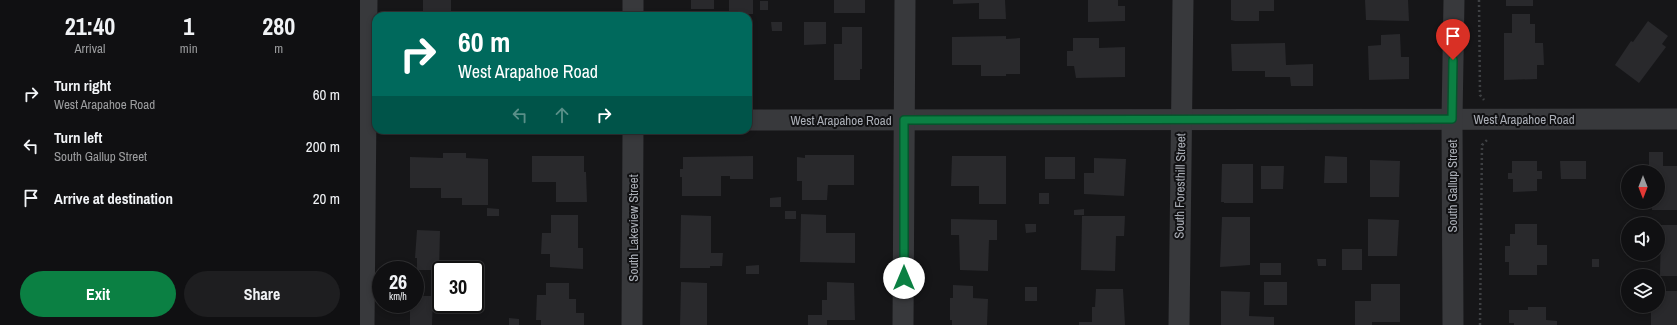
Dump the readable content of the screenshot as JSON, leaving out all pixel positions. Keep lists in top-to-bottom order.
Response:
{
  "streets": {
    "street": [
      "West Arapahoe Road",
      "South Foresthill Street",
      "South Gallup Street",
      "South Lakeview Street"
    ]
  },
  "crossings": [
    ["West Arapahoe Road", "South Foresthill Street"],
    ["West Arapahoe Road", "South Gallup Street"]
  ],
  "north": "bottom",
  "page": {
    "eta": [
      "21:40",
      "Arrival",
      "1",
      "min",
      "280",
      "m"
    ],
    "turn": ["60 m", "West Arapahoe Road"],
    "list": [
      {
        "name": "Turn right",
        "note": "West Arapahoe Road",
        "value": "60 m"
      },
      {
        "name": "Turn left",
        "note": "South Gallup Street",
        "value": "200 m"
      },
      {
        "name": "Arrive at destination",
        "value": "20 m"
      }
    ],
    "speed": "26 km/h",
    "limit": "30",
    "buttons": ["Exit", "Share"]
  }
}
